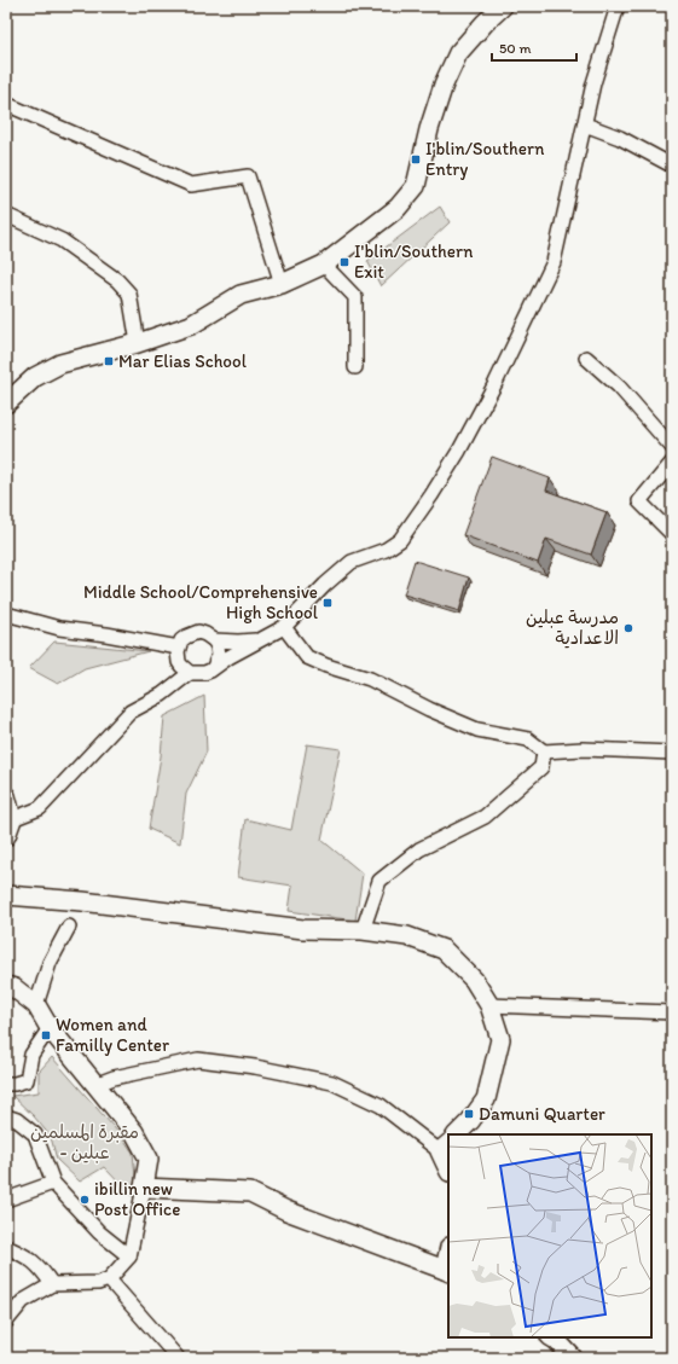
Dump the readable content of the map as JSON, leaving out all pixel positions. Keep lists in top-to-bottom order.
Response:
{
  "parks": ["مقبرة المسلمين - عبلين"],
  "places": {
    "transit": [
      "I'blin/Southern Entry",
      "I'blin/Southern Exit",
      "Mar Elias School",
      "Middle School/Comprehensive High School",
      "Women and Familly Center",
      "Damuni Quarter"
    ],
    "other": ["مدرسة عبلين الاعدادية", "ibillin new Post Office"]
  },
  "scale_bar": "50 m"
}
